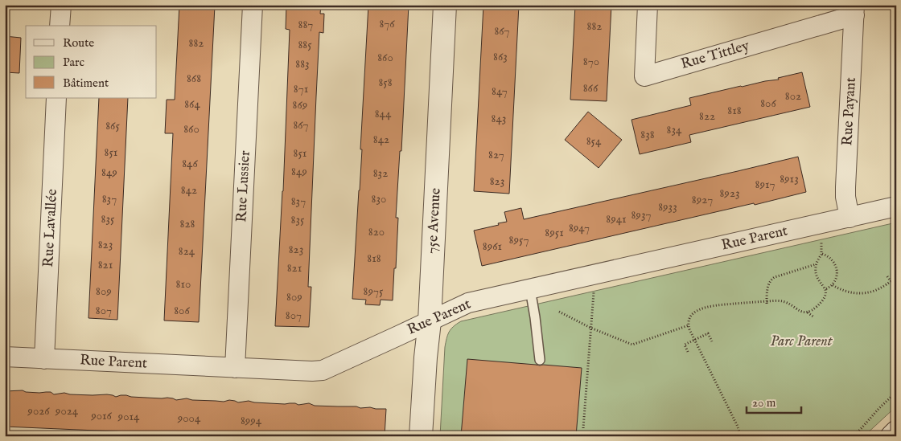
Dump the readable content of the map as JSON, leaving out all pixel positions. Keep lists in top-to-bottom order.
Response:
{
  "streets": {
    "street": [
      "Rue Tittley",
      "Rue Payant",
      "Rue Lussier",
      "75e Avenue",
      "Rue Lavallée",
      "Rue Parent"
    ]
  },
  "crossings": [
    ["Rue Tittley", "Rue Payant"],
    ["Rue Payant", "Rue Parent"],
    ["Rue Lussier", "Rue Parent"],
    ["75e Avenue", "Rue Parent"],
    ["Rue Lavallée", "Rue Parent"]
  ],
  "parks": ["Parc Parent"],
  "house_numbers": [
    "876",
    "887",
    "882",
    "867",
    "882",
    "885",
    "863",
    "860",
    "870",
    "883",
    "868",
    "858",
    "866",
    "871",
    "847",
    "802",
    "806",
    "864",
    "869",
    "818",
    "844",
    "822",
    "843",
    "867",
    "865",
    "860",
    "834",
    "838",
    "842",
    "854",
    "851",
    "851",
    "827",
    "846",
    "849",
    "849",
    "832",
    "8913",
    "823",
    "8917",
    "842",
    "8923",
    "837",
    "830",
    "8927",
    "837",
    "8933",
    "8937",
    "835",
    "8941",
    "835",
    "828",
    "8947",
    "820",
    "8951",
    "8957",
    "823",
    "8961",
    "823",
    "824",
    "818",
    "821",
    "821",
    "810",
    "809",
    "8975",
    "809",
    "807",
    "806",
    "807",
    "9026",
    "9024",
    "9016",
    "9014",
    "9004",
    "8994"
  ],
  "legend": ["Route", "Parc", "Bâtiment"],
  "scale_bar": "20 m"
}
